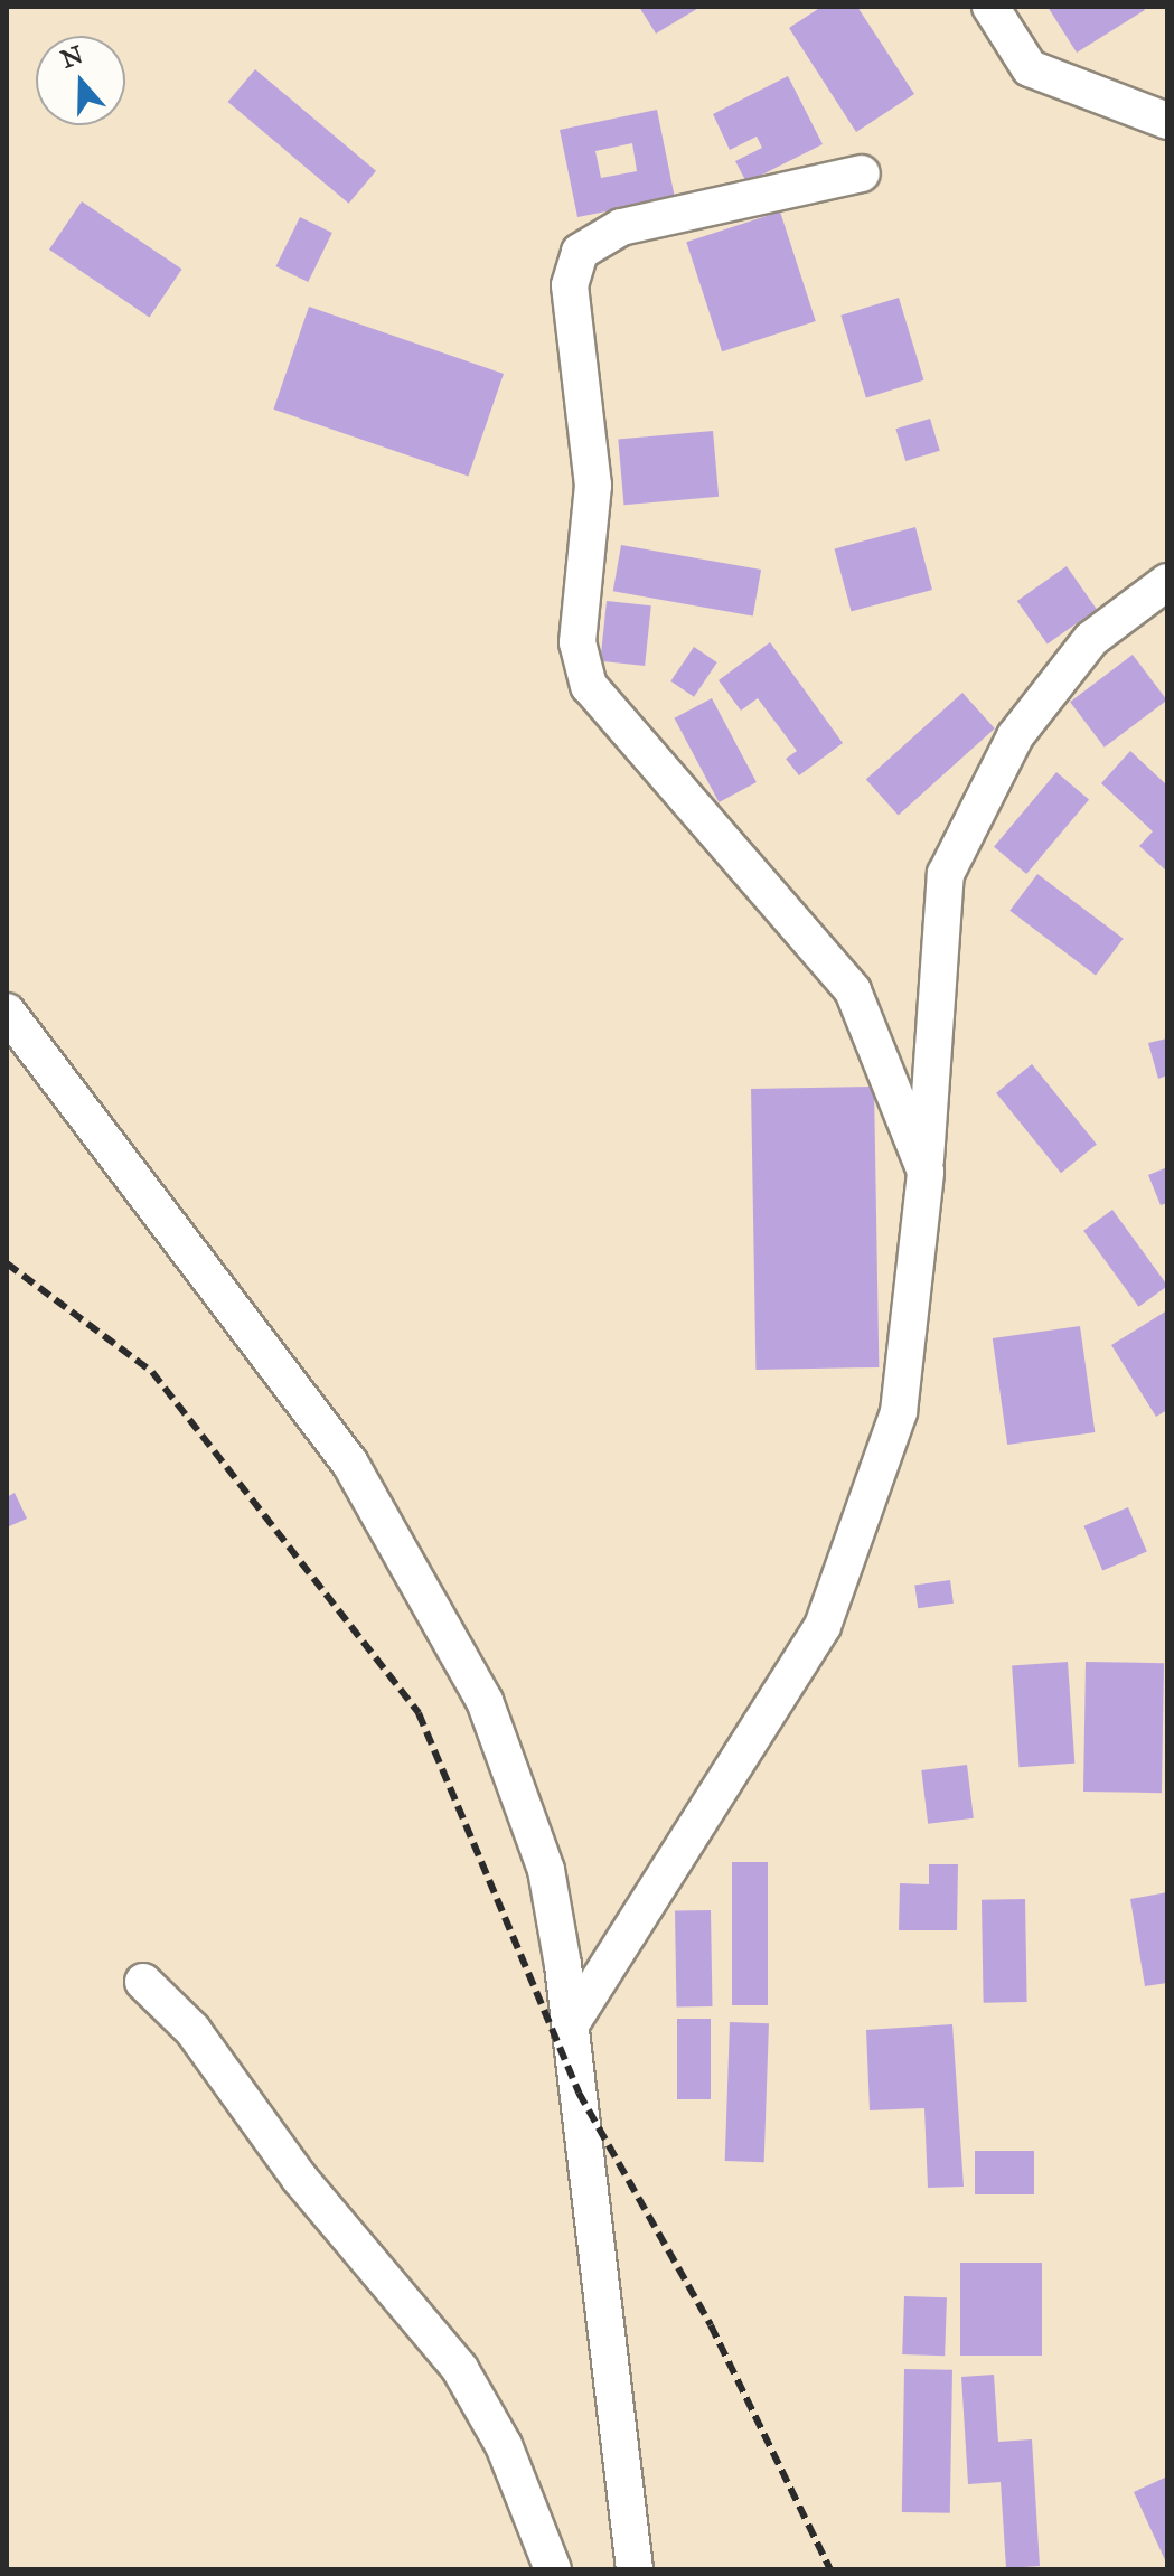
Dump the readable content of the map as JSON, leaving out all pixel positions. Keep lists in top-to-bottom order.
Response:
{
  "north": "top"
}
